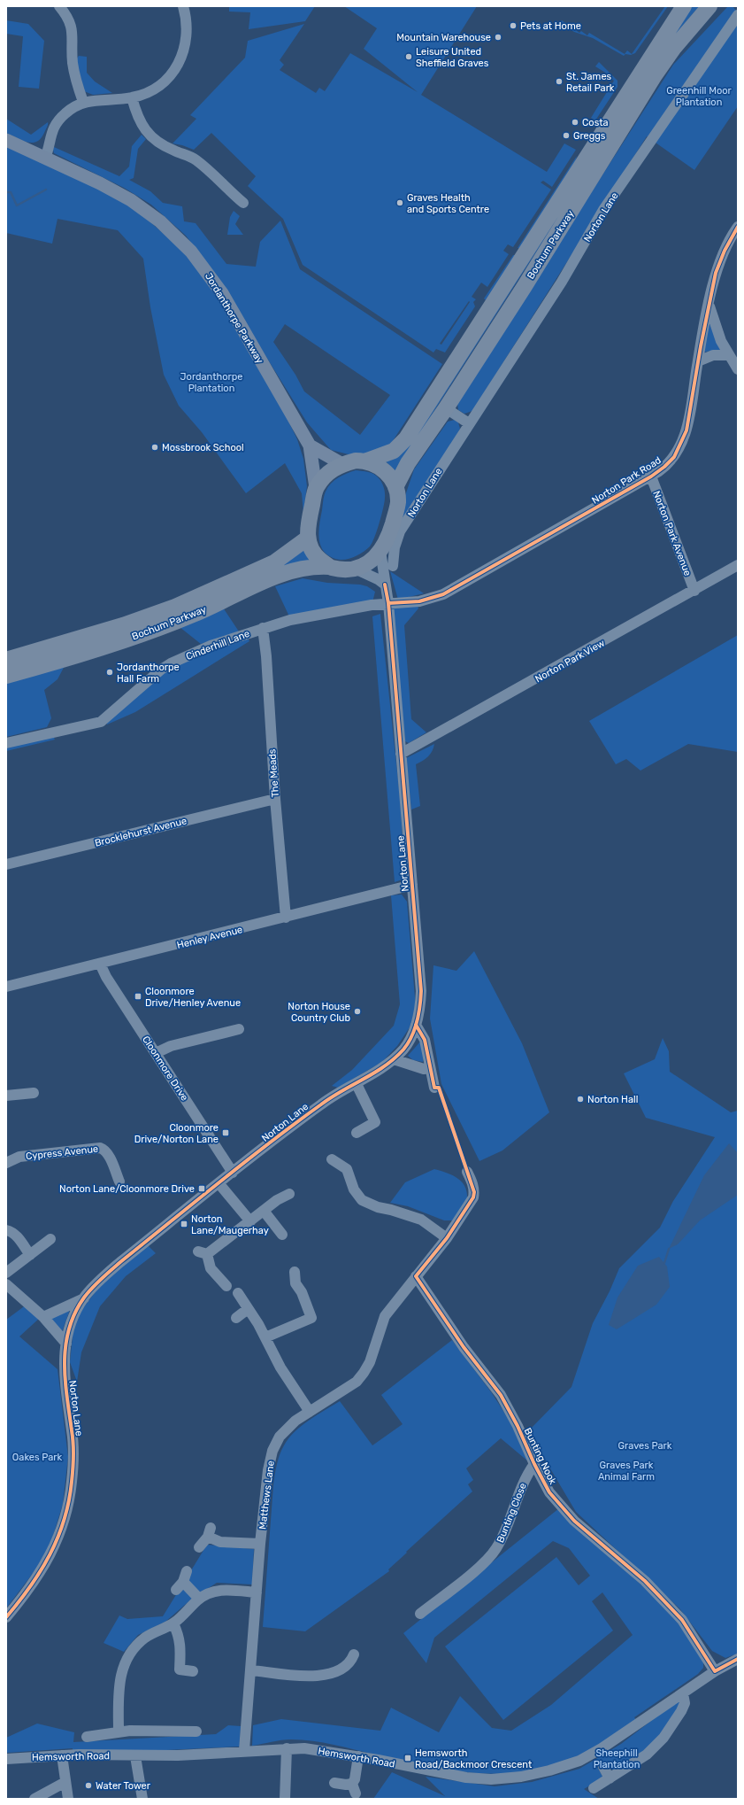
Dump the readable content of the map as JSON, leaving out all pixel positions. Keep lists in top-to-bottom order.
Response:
{
  "streets": {
    "highway": ["Bochum Parkway"],
    "main road": ["Jordanthorpe Parkway"],
    "street": [
      "Norton Lane",
      "Norton Park Road",
      "Norton Park Avenue",
      "Cinderhill Lane",
      "Norton Park View",
      "The Meads",
      "Brocklehurst Avenue",
      "Henley Avenue",
      "Cloonmore Drive",
      "Cypress Avenue",
      "Bunting Nook",
      "Matthews Lane",
      "Bunting Close",
      "Hemsworth Road"
    ]
  },
  "crossings": [
    ["Norton Lane", "Bochum Parkway"],
    ["Norton Lane", "Jordanthorpe Parkway"],
    ["Norton Lane", "Norton Park Road"],
    ["Norton Lane", "Cinderhill Lane"],
    ["Norton Lane", "Norton Park View"],
    ["Norton Lane", "Henley Avenue"],
    ["Norton Lane", "Cloonmore Drive"],
    ["Bochum Parkway", "Jordanthorpe Parkway"],
    ["Norton Park Road", "Norton Park Avenue"],
    ["Norton Park Road", "Cinderhill Lane"],
    ["Norton Park Avenue", "Norton Park View"],
    ["Cinderhill Lane", "The Meads"],
    ["The Meads", "Brocklehurst Avenue"],
    ["The Meads", "Henley Avenue"],
    ["Henley Avenue", "Cloonmore Drive"],
    ["Bunting Nook", "Matthews Lane"],
    ["Bunting Nook", "Bunting Close"],
    ["Bunting Nook", "Hemsworth Road"],
    ["Matthews Lane", "Hemsworth Road"]
  ],
  "parks": [
    "Greenhill Moor Plantation",
    "Jordanthorpe Plantation",
    "Graves Park",
    "Oakes Park",
    "Graves Park Animal Farm",
    "Sheephill Plantation"
  ],
  "places": {
    "other": [
      "Pets at Home",
      "Mountain Warehouse",
      "Leisure United Sheffield Graves",
      "St. James Retail Park",
      "Costa",
      "Greggs",
      "Graves Health and Sports Centre",
      "Mossbrook School",
      "Jordanthorpe Hall Farm",
      "Norton House Country Club",
      "Norton Hall",
      "Water Tower"
    ],
    "transit": [
      "Cloonmore Drive/Henley Avenue",
      "Cloonmore Drive/Norton Lane",
      "Norton Lane/Cloonmore Drive",
      "Norton Lane/Maugerhay",
      "Hemsworth Road/Backmoor Crescent"
    ]
  }
}
